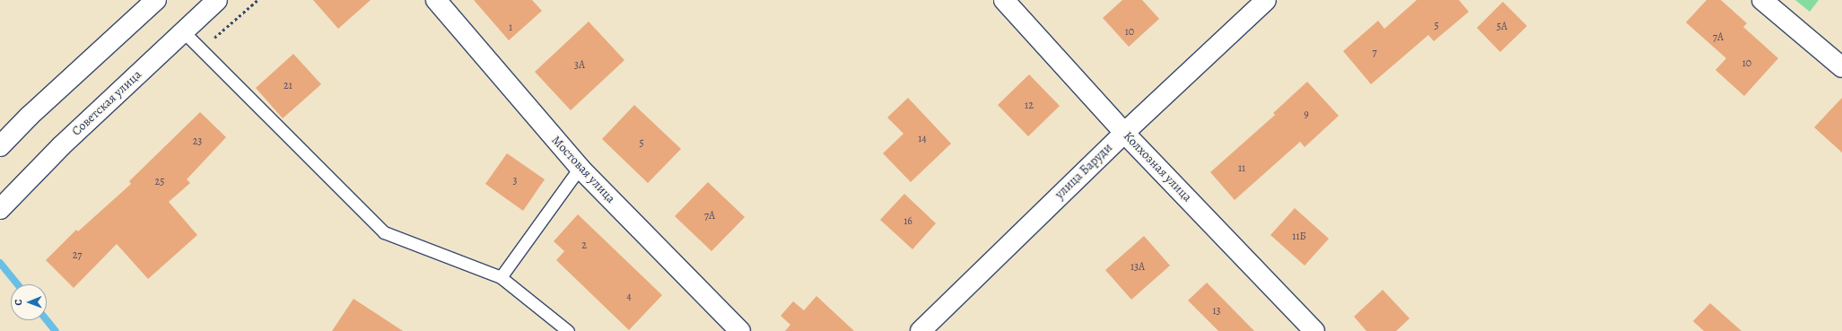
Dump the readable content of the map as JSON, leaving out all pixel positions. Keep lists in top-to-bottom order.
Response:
{
  "streets": {
    "street": [
      "Советская улица",
      "Колхозная улица",
      "Мостовая улица",
      "улица Баруди"
    ]
  },
  "crossings": [
    ["Колхозная улица", "улица Баруди"]
  ],
  "house_numbers": [
    "5",
    "5А",
    "1",
    "10",
    "7А",
    "7",
    "10",
    "3А",
    "21",
    "12",
    "9",
    "14",
    "23",
    "5",
    "11",
    "3",
    "25",
    "7А",
    "16",
    "11Б",
    "2",
    "27",
    "13А",
    "4",
    "13"
  ],
  "north": "left"
}
